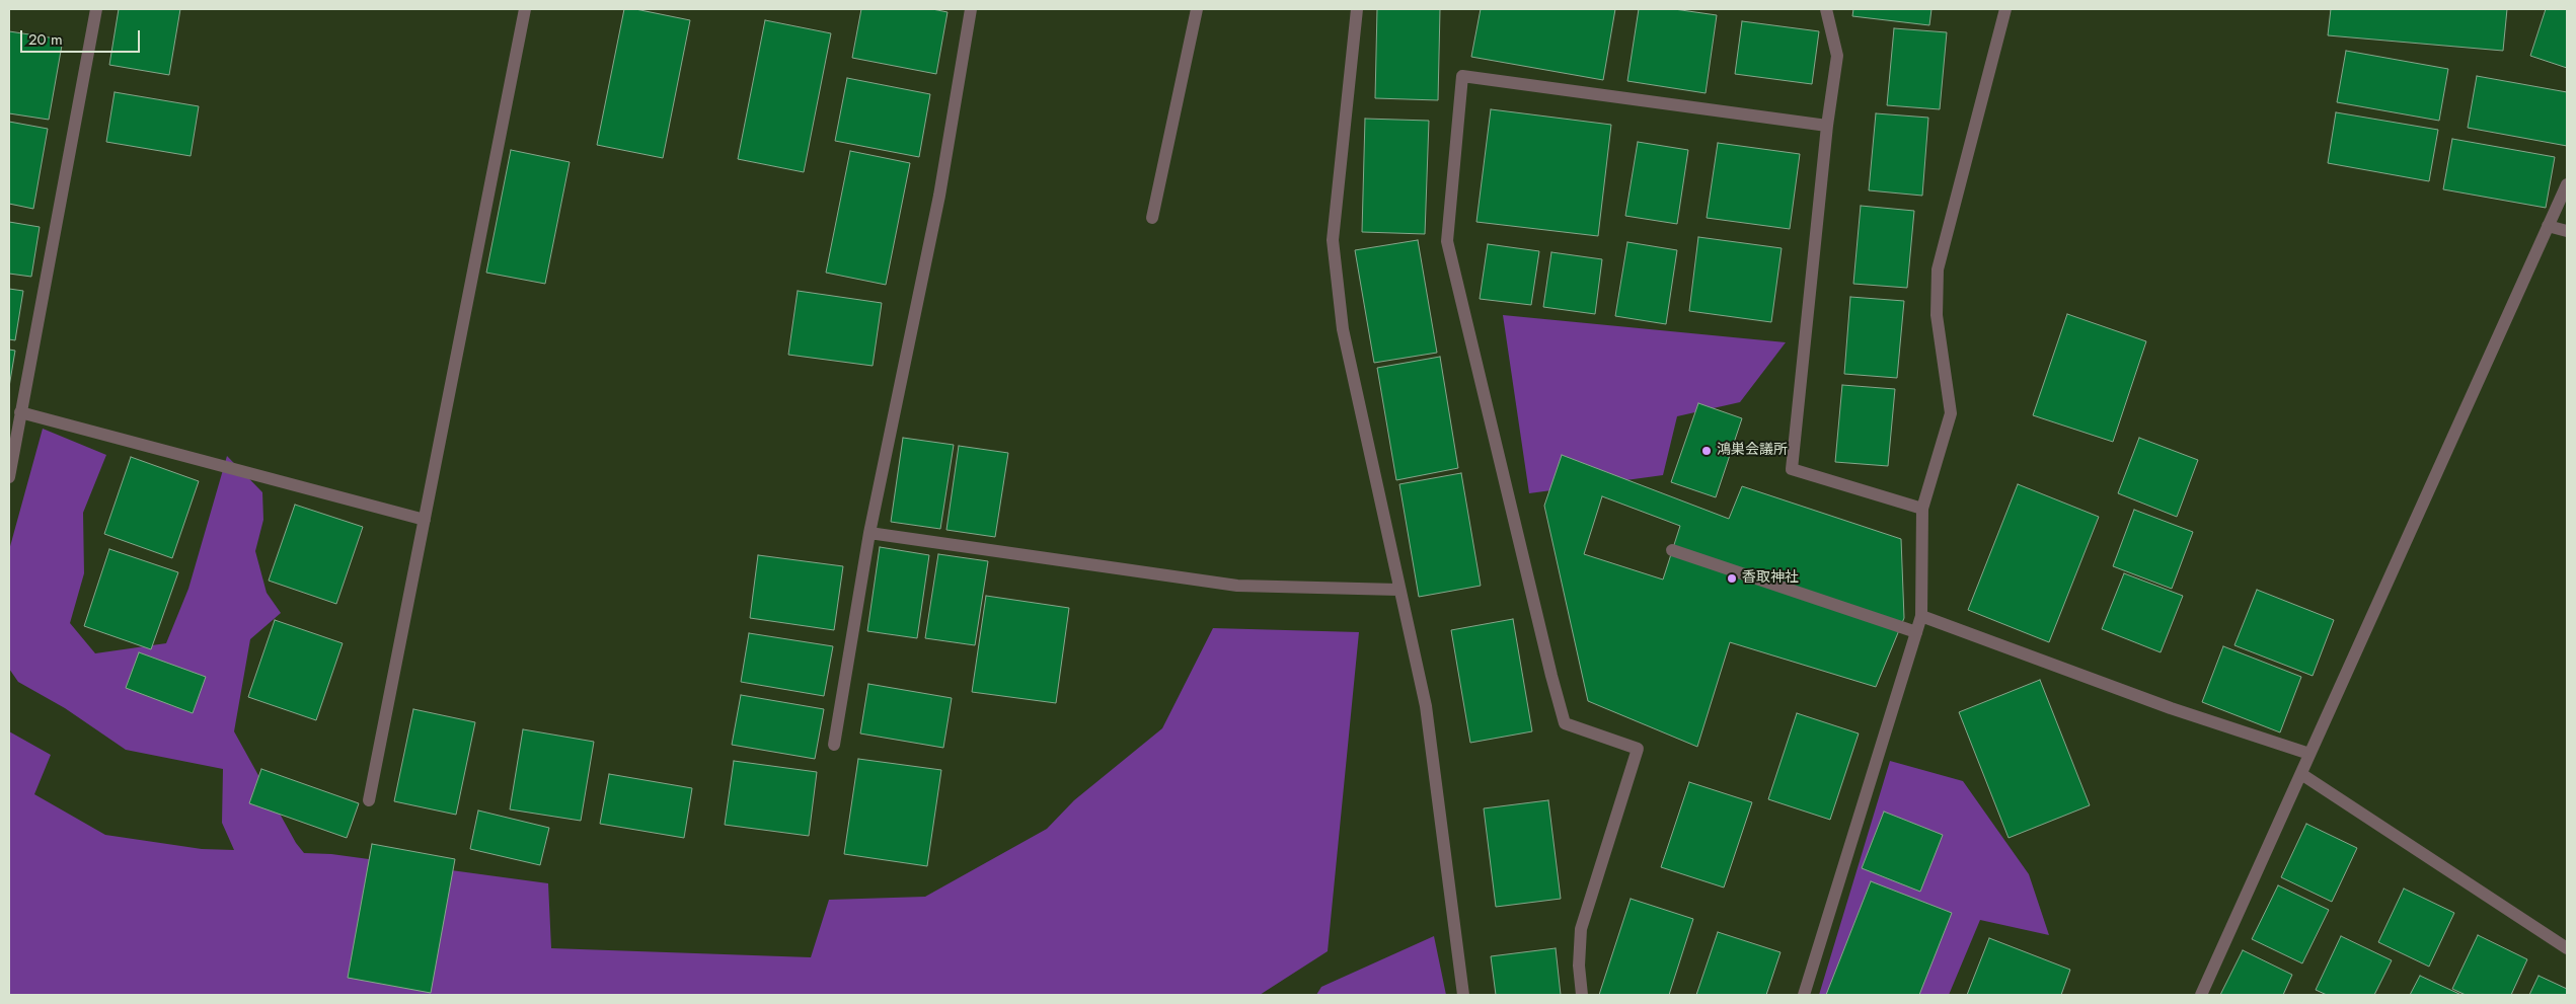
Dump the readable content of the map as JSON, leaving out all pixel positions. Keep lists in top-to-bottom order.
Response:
{
  "places": ["鴻巣会議所", "香取神社"],
  "scale_bar": "20 m"
}
